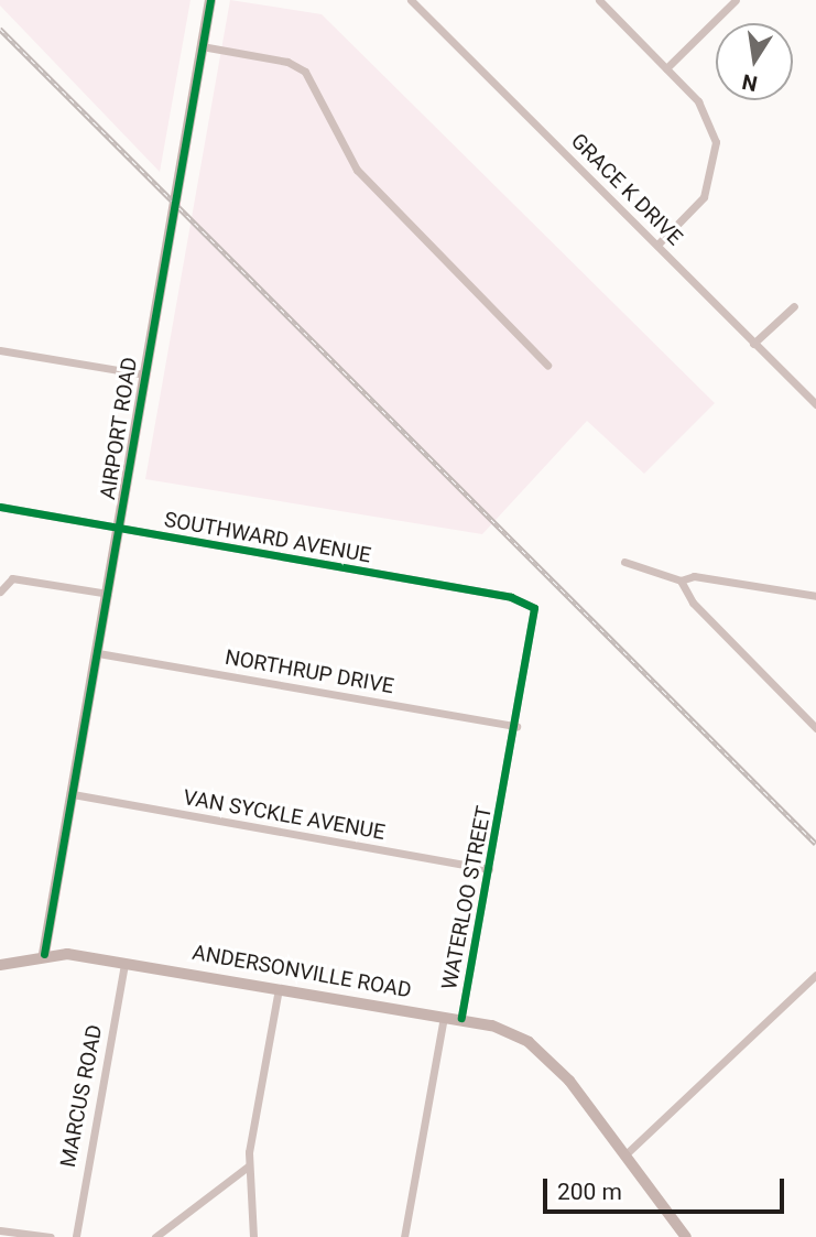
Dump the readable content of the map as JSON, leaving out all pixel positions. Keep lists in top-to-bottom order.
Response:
{
  "streets": {
    "street": [
      "GRACE K DRIVE",
      "AIRPORT ROAD",
      "SOUTHWARD AVENUE",
      "NORTHRUP DRIVE",
      "VAN SYCKLE AVENUE",
      "WATERLOO STREET",
      "ANDERSONVILLE ROAD",
      "MARCUS ROAD"
    ]
  },
  "crossings": [
    ["AIRPORT ROAD", "SOUTHWARD AVENUE"],
    ["AIRPORT ROAD", "NORTHRUP DRIVE"],
    ["AIRPORT ROAD", "VAN SYCKLE AVENUE"],
    ["AIRPORT ROAD", "ANDERSONVILLE ROAD"],
    ["SOUTHWARD AVENUE", "WATERLOO STREET"],
    ["NORTHRUP DRIVE", "WATERLOO STREET"],
    ["VAN SYCKLE AVENUE", "WATERLOO STREET"],
    ["WATERLOO STREET", "ANDERSONVILLE ROAD"],
    ["ANDERSONVILLE ROAD", "MARCUS ROAD"]
  ],
  "scale_bar": "200 m",
  "north": "bottom"
}
